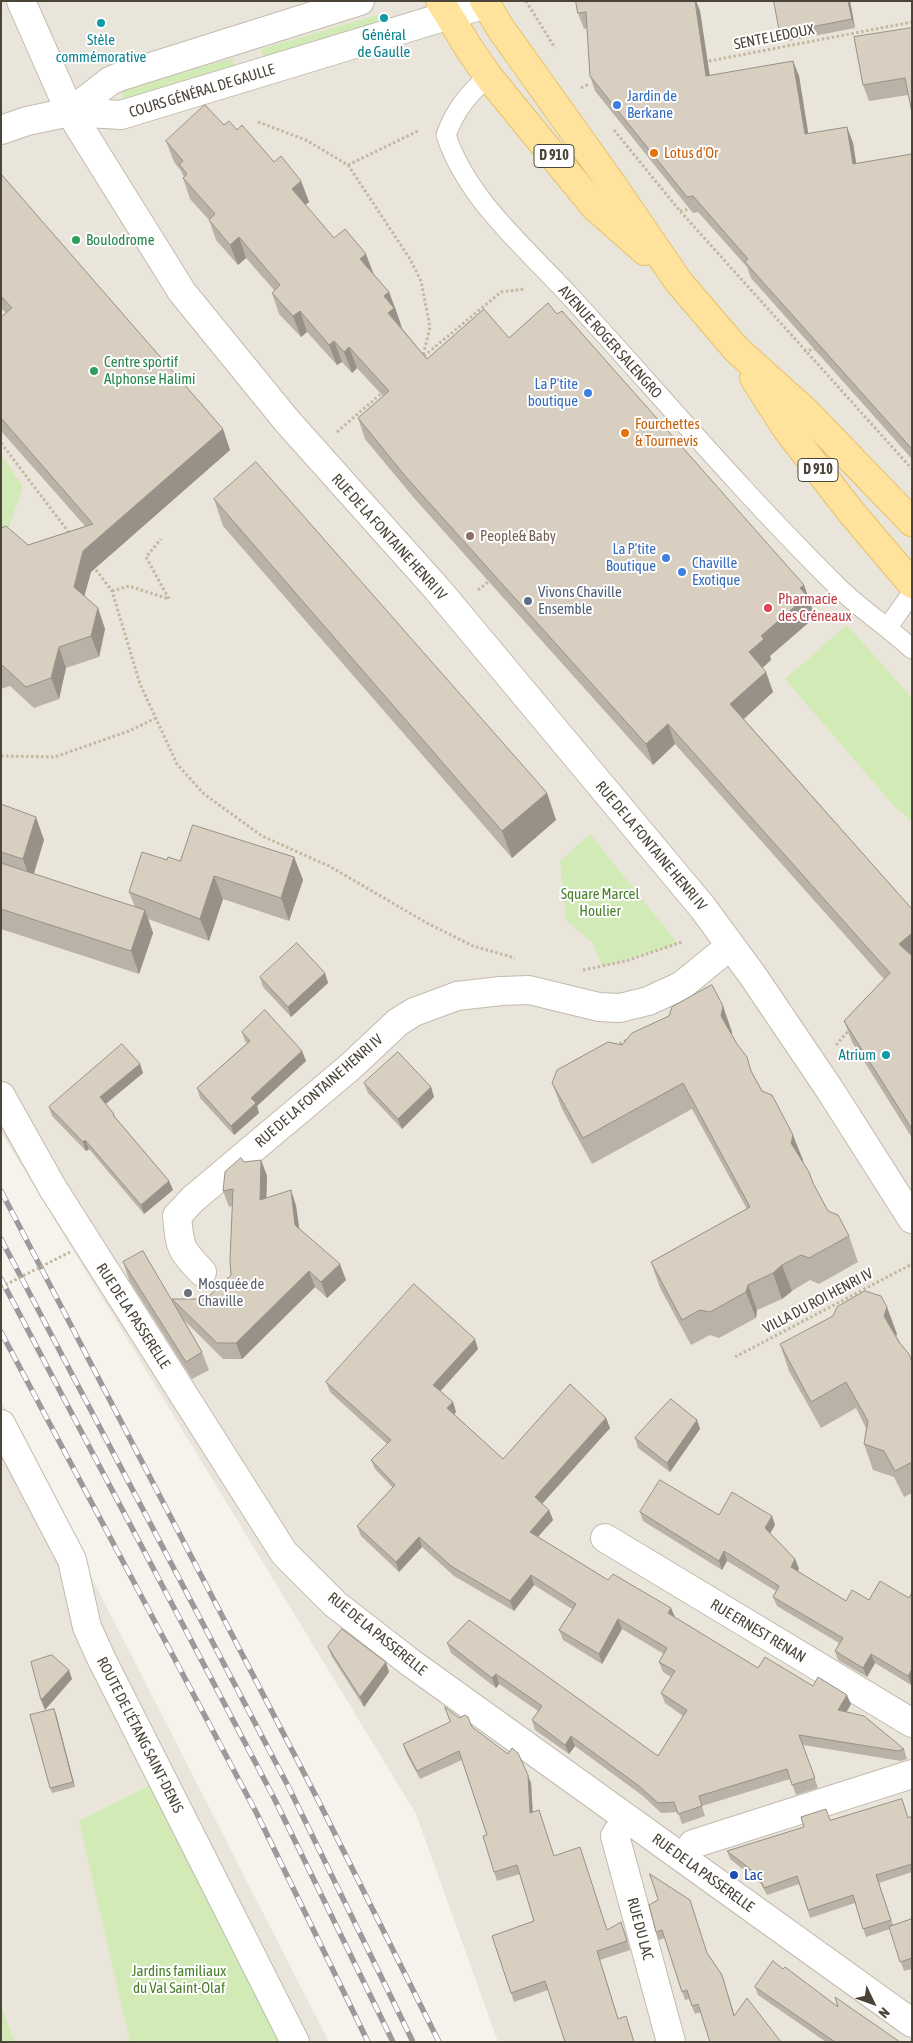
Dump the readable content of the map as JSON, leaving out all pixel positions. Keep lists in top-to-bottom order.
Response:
{
  "streets": {
    "main road": ["D 910"],
    "street": [
      "COURS GÉNÉRAL DE GAULLE",
      "RUE DE LA FONTAINE HENRI IV",
      "RUE DE LA PASSERELLE",
      "RUE ERNEST RENAN",
      "ROUTE DE L'ÉTANG SAINT-DENIS",
      "RUE DU LAC"
    ],
    "lane": ["AVENUE ROGER SALENGRO"],
    "path": ["SENTE LEDOUX", "VILLA DU ROI HENRI IV"]
  },
  "crossings": [
    ["COURS GÉNÉRAL DE GAULLE", "D 910"],
    ["COURS GÉNÉRAL DE GAULLE", "RUE DE LA FONTAINE HENRI IV"],
    ["D 910", "AVENUE ROGER SALENGRO"],
    ["RUE DE LA PASSERELLE", "RUE DU LAC"]
  ],
  "parks": ["Square Marcel Houlier", "Jardins familiaux du Val Saint-Olaf"],
  "places": [
    "Général de Gaulle",
    "Stèle commémorative",
    "Jardin de Berkane",
    "Lotus d'Or",
    "Boulodrome",
    "Centre sportif Alphonse Halimi",
    "La P'tite boutique",
    "Fourchettes & Tournevis",
    "People& Baby",
    "La P'tite Boutique",
    "Chaville Exotique",
    "Vivons Chaville Ensemble",
    "Pharmacie des Créneaux",
    "Atrium",
    "Mosquée de Chaville",
    "Lac"
  ],
  "north": "bottom right"
}
